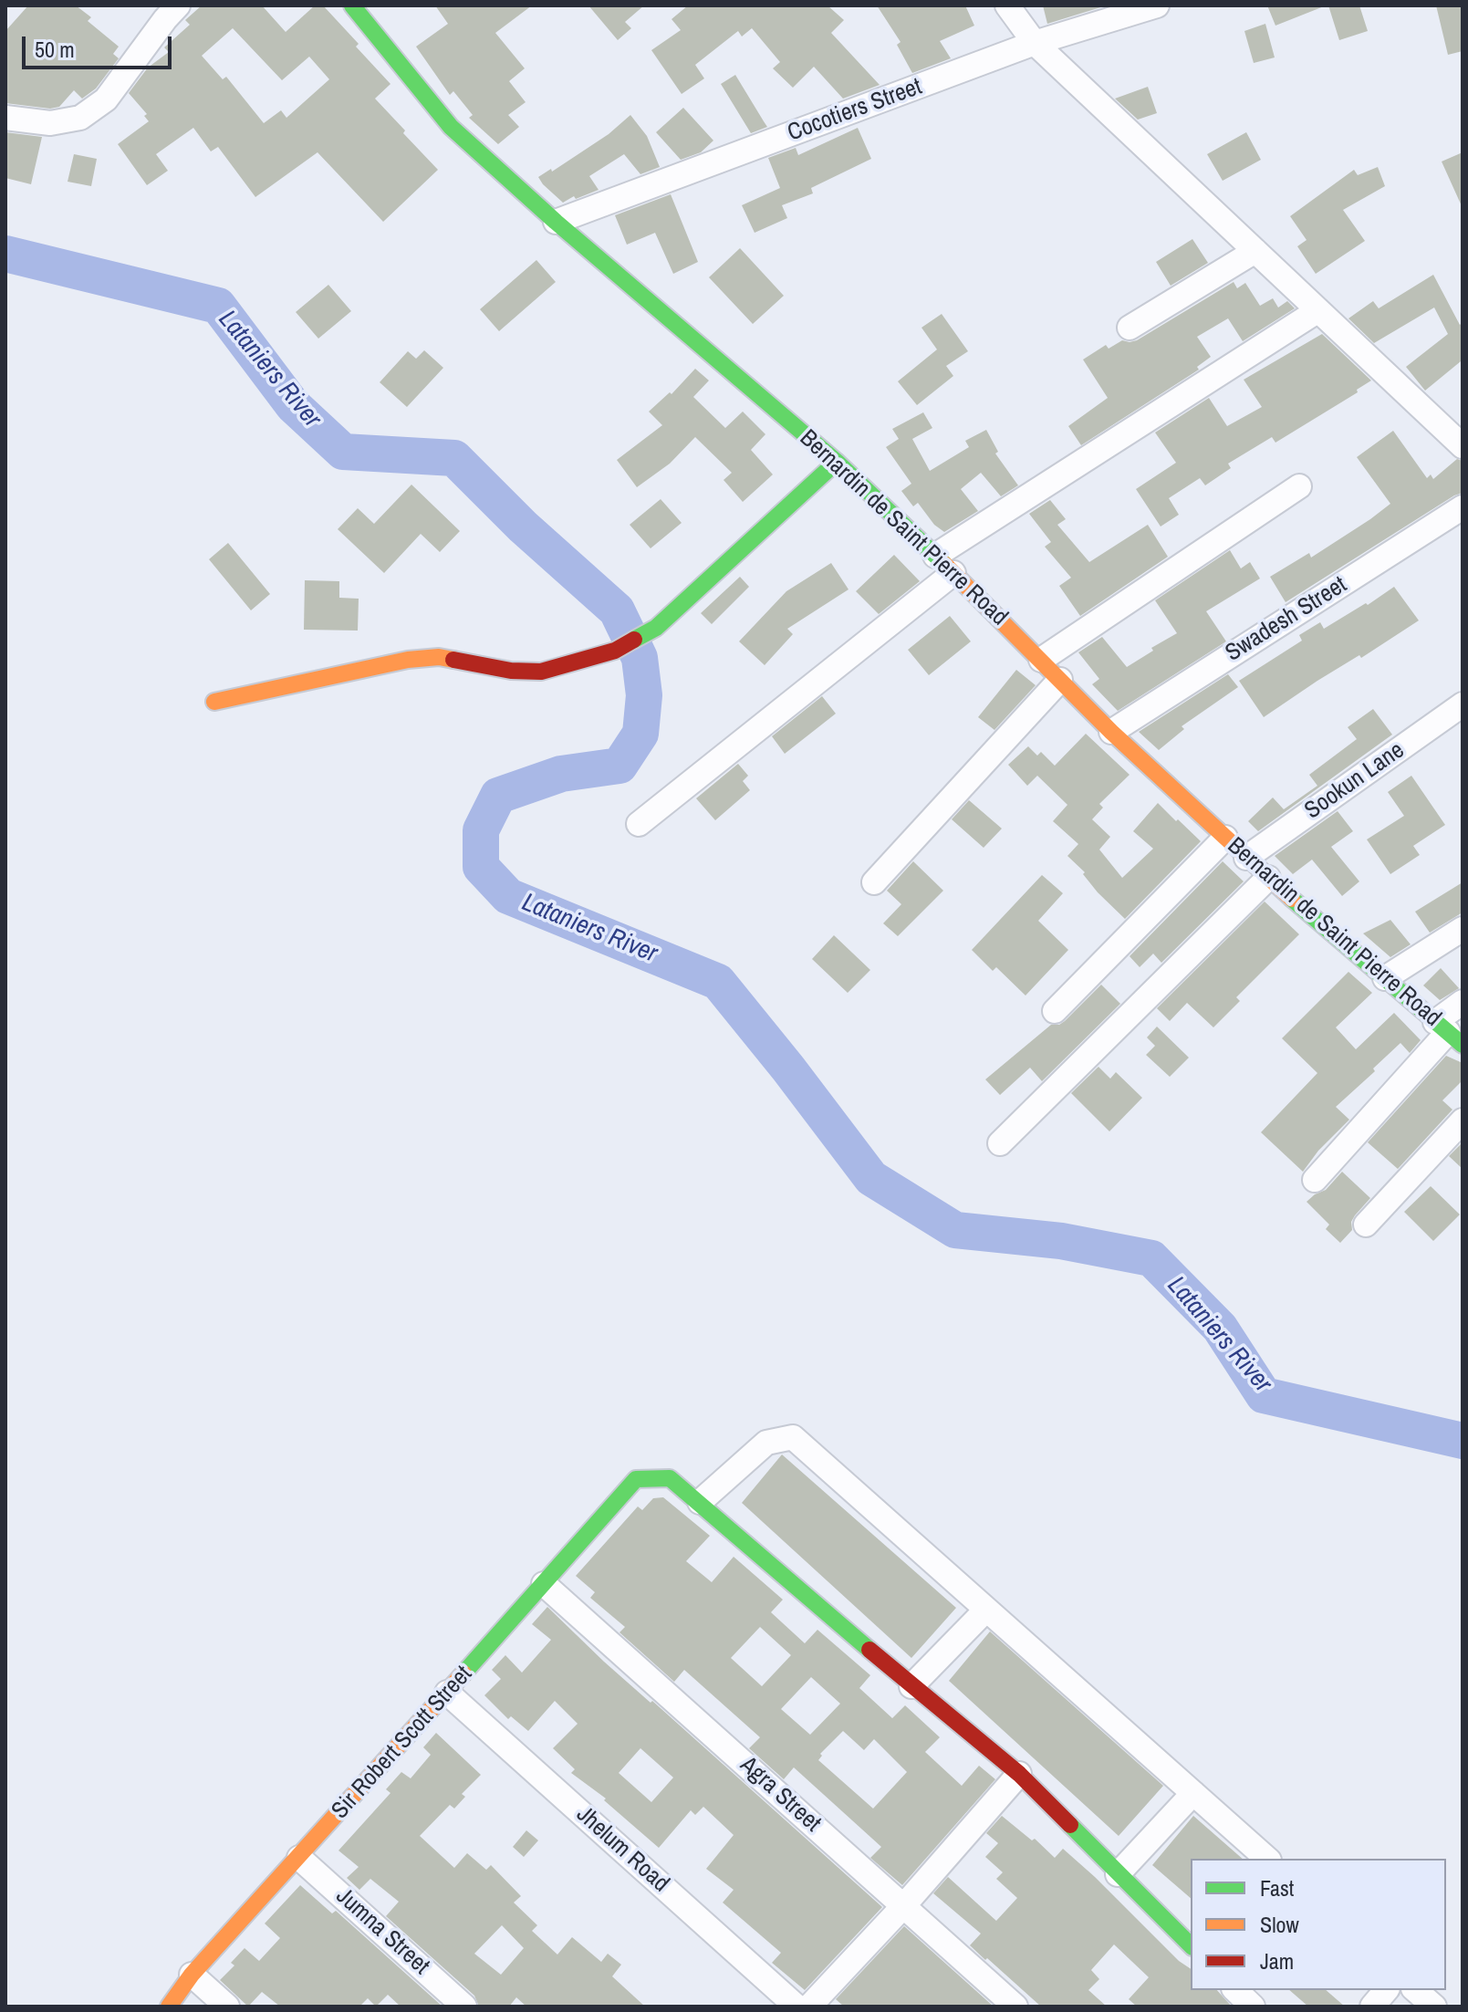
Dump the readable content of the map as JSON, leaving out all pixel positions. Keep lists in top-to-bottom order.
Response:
{
  "streets": {
    "street": [
      "Cocotiers Street",
      "Bernardin de Saint Pierre Road",
      "Swadesh Street",
      "Sookun Lane",
      "Sir Robert Scott Street",
      "Agra Street",
      "Jhelum Road",
      "Jumna Street"
    ]
  },
  "crossings": [
    ["Cocotiers Street", "Bernardin de Saint Pierre Road"],
    ["Bernardin de Saint Pierre Road", "Swadesh Street"],
    ["Bernardin de Saint Pierre Road", "Sookun Lane"],
    ["Sir Robert Scott Street", "Agra Street"],
    ["Sir Robert Scott Street", "Jhelum Road"],
    ["Sir Robert Scott Street", "Jumna Street"]
  ],
  "water": ["Lataniers River"],
  "legend": ["Fast", "Slow", "Jam"],
  "scale_bar": "50 m"
}
